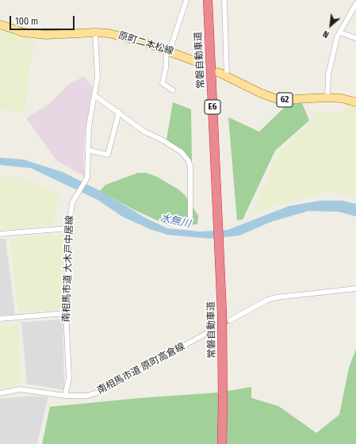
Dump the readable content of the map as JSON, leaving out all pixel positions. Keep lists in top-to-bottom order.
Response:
{
  "streets": {
    "highway": ["常磐自動車道", "E6"],
    "main road": ["原町二本松線", "62"],
    "street": ["南相馬市道 大木戸中居線", "南相馬市道 原町高倉線"]
  },
  "crossings": [
    ["原町二本松線", "南相馬市道 大木戸中居線"],
    ["南相馬市道 大木戸中居線", "南相馬市道 原町高倉線"]
  ],
  "water": ["水無川"],
  "scale_bar": "100 m",
  "north": "bottom left"
}
